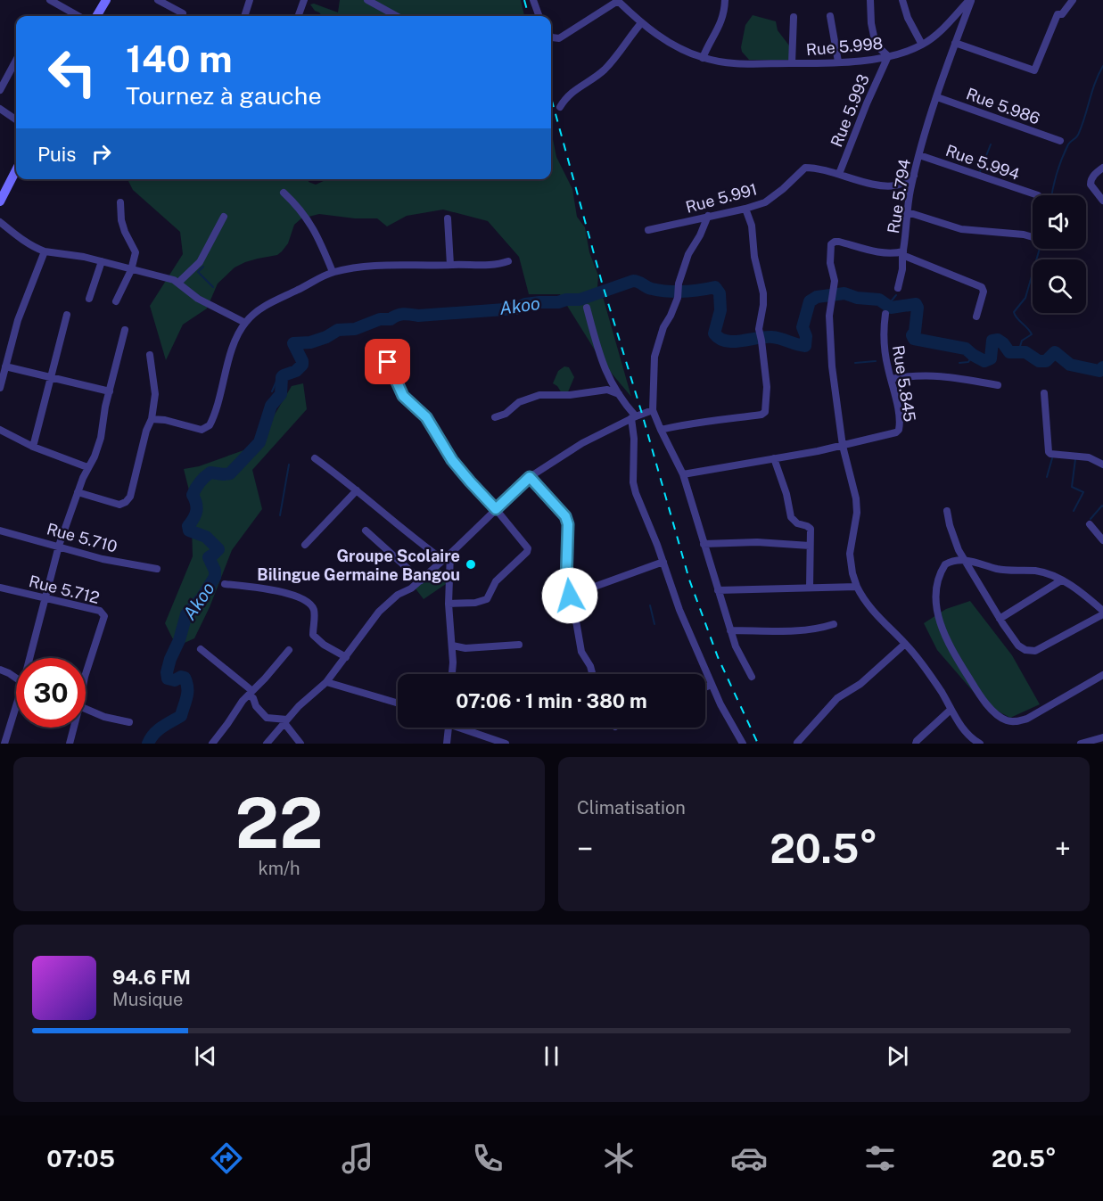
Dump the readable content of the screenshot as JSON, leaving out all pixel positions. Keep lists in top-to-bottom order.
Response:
{
  "streets": {
    "street": [
      "Rue 5.998",
      "Rue 5.986",
      "Rue 5.993",
      "Rue 5.994",
      "Rue 5.794",
      "Rue 5.991",
      "Rue 5.845",
      "Rue 5.710",
      "Rue 5.712"
    ]
  },
  "crossings": [
    ["Rue 5.998", "Rue 5.993"],
    ["Rue 5.998", "Rue 5.794"],
    ["Rue 5.986", "Rue 5.794"],
    ["Rue 5.993", "Rue 5.991"],
    ["Rue 5.994", "Rue 5.794"],
    ["Rue 5.794", "Rue 5.991"]
  ],
  "water": ["Akoo"],
  "places": ["Groupe Scolaire Bilingue Germaine Bangou"],
  "page": {
    "turn": ["140 m", "Tournez à gauche"],
    "then": "Puis",
    "limit": "30",
    "trip": "07:06 · 1 min · 380 m",
    "tile": [
      ["22", "km/h"],
      "Climatisation"
    ],
    "heat": ["−", "20.5°", "+"],
    "song": ["94.6 FM", "Musique"],
    "tabs": ["07:05", "20.5°"]
  }
}
